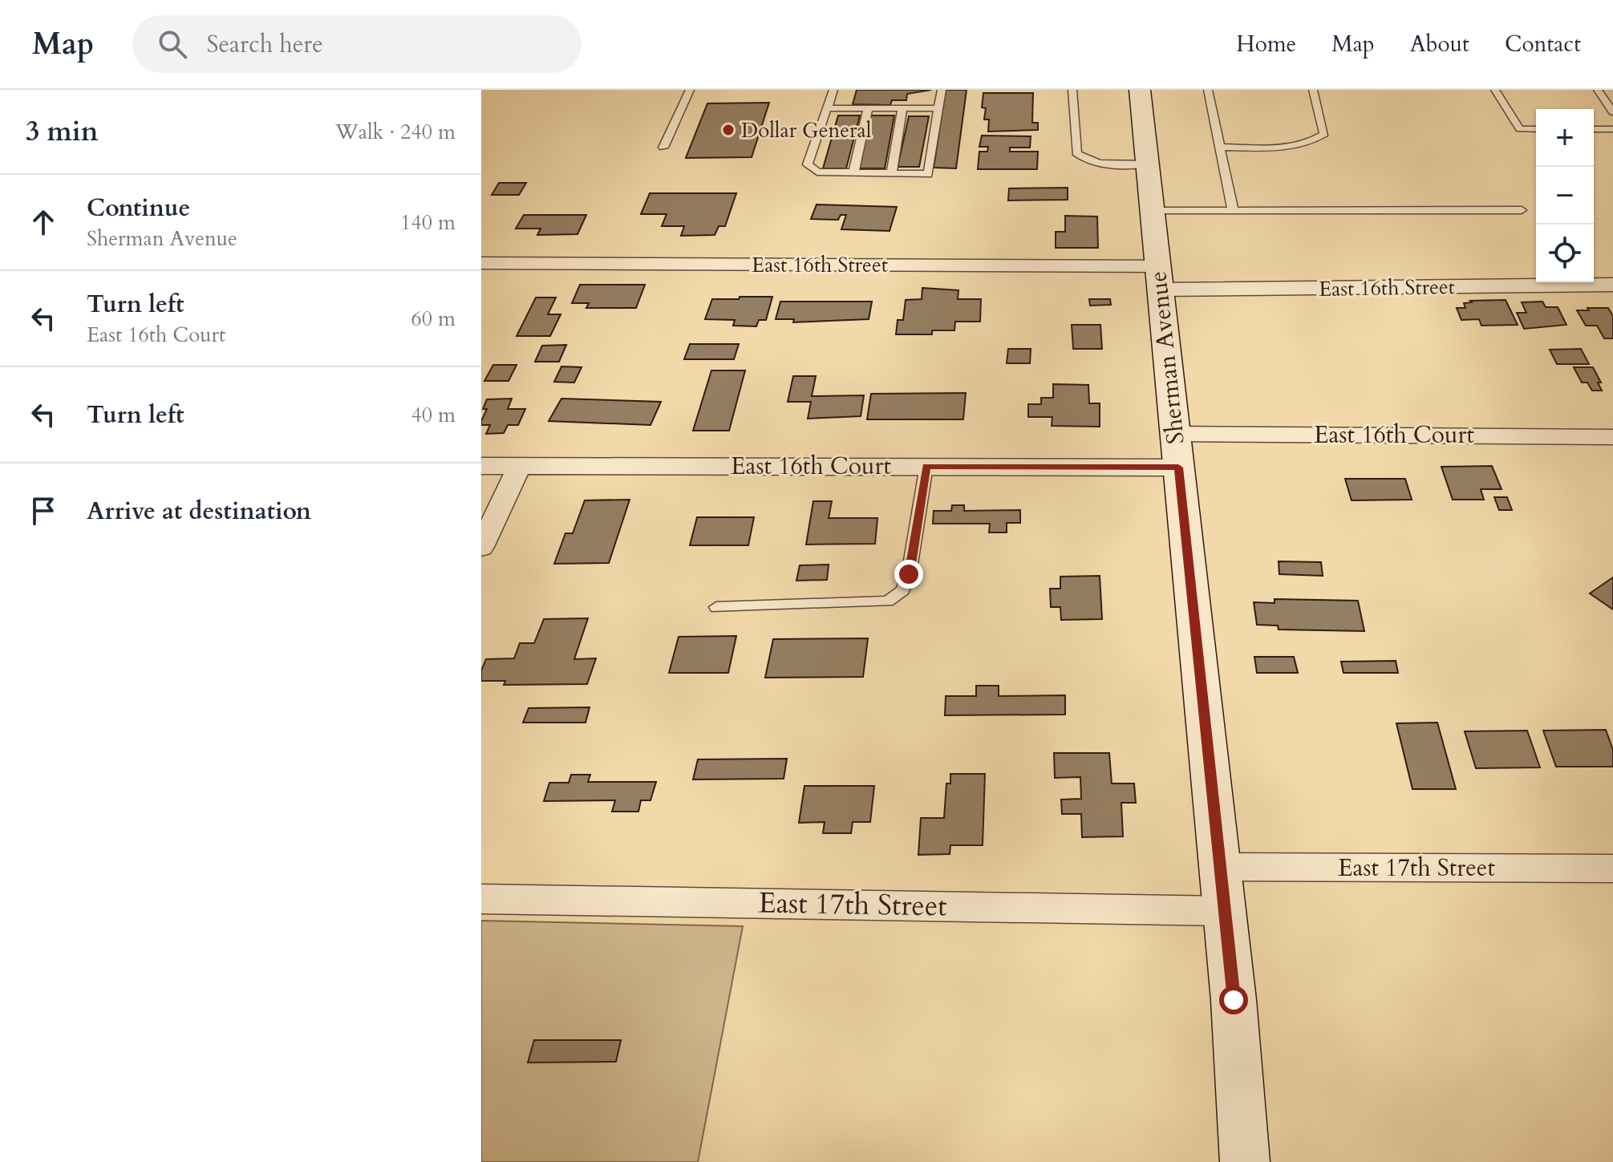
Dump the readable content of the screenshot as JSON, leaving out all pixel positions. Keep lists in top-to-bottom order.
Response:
{
  "streets": {
    "street": [
      "East 16th Street",
      "Sherman Avenue",
      "East 16th Court",
      "East 17th Street"
    ]
  },
  "crossings": [
    ["East 16th Street", "Sherman Avenue"],
    ["Sherman Avenue", "East 16th Court"],
    ["Sherman Avenue", "East 17th Street"]
  ],
  "places": ["Dollar General"],
  "page": {
    "header": "Map",
    "search": "Search here",
    "nav": [
      "Home",
      "Map",
      "About",
      "Contact"
    ],
    "heading": ["3 min", "Walk · 240 m"],
    "map_buttons": ["+", "−"],
    "list": [
      ["Continue", "Sherman Avenue", "140 m"],
      ["Turn left", "East 16th Court", "60 m"],
      ["Turn left", "40 m"],
      "Arrive at destination"
    ]
  }
}
